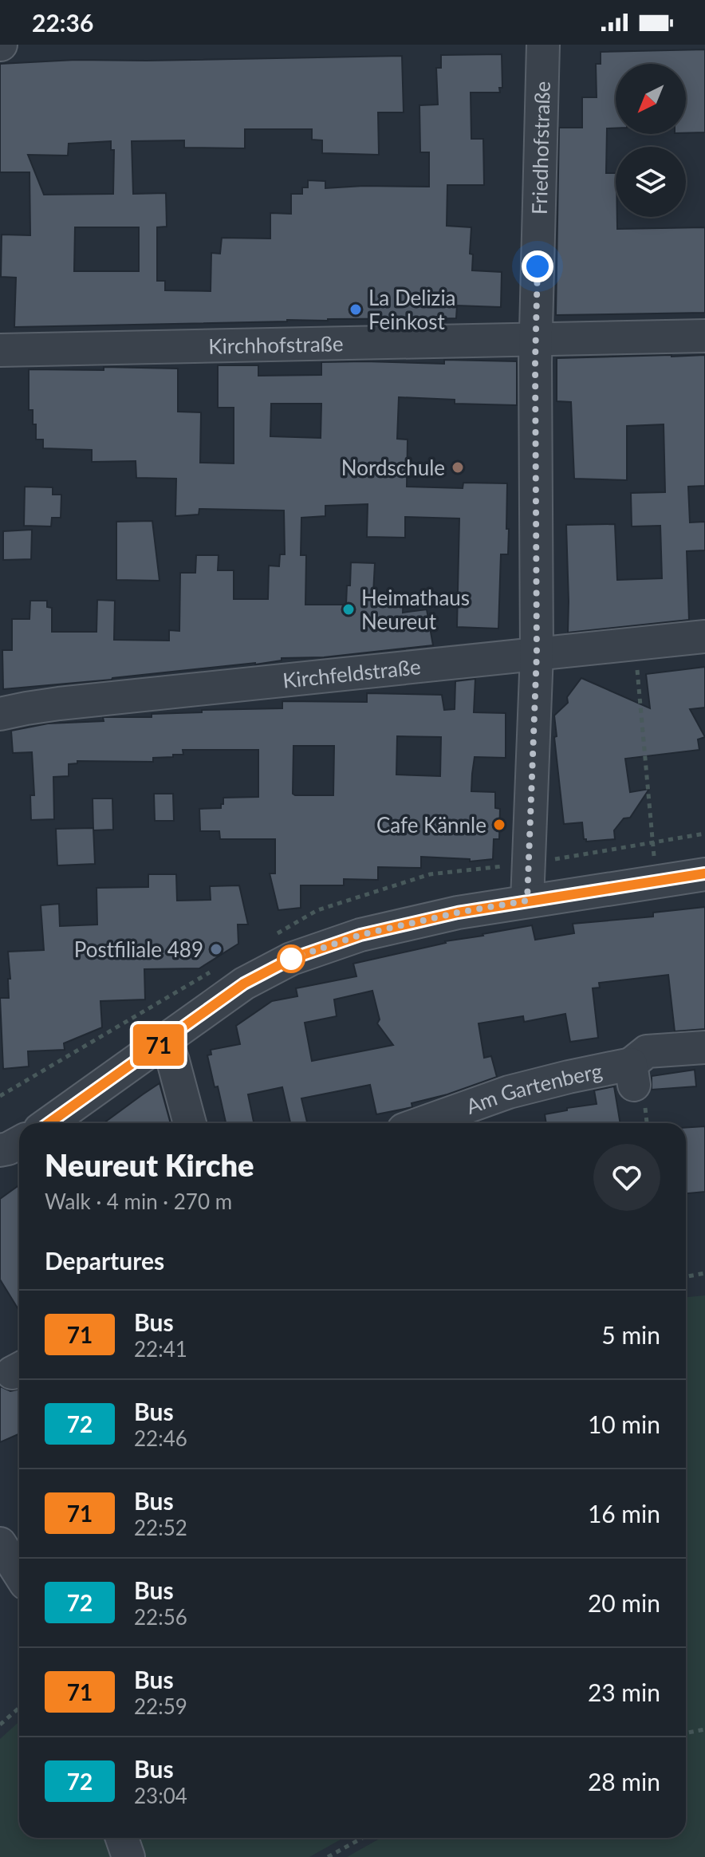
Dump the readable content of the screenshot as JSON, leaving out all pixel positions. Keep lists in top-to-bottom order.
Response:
{
  "streets": {
    "street": [
      "Friedhofstraße",
      "Kirchhofstraße",
      "Kirchfeldstraße",
      "Am Gartenberg"
    ]
  },
  "crossings": [
    ["Friedhofstraße", "Kirchhofstraße"],
    ["Friedhofstraße", "Kirchfeldstraße"]
  ],
  "places": [
    "La Delizia Feinkost",
    "Nordschule",
    "Heimathaus Neureut",
    "Cafe Kännle",
    "Postfiliale 489"
  ],
  "lines": ["bus line 71"],
  "north": "bottom left",
  "page": {
    "status": "22:36",
    "on_map": "71",
    "heading": [
      ["Neureut Kirche", "Walk · 4 min · 270 m"],
      "Departures"
    ],
    "list": [
      {
        "mark": "71",
        "name": "Bus",
        "note": "22:41",
        "value": "5 min"
      },
      {
        "mark": "72",
        "name": "Bus",
        "note": "22:46",
        "value": "10 min"
      },
      {
        "mark": "71",
        "name": "Bus",
        "note": "22:52",
        "value": "16 min"
      },
      {
        "mark": "72",
        "name": "Bus",
        "note": "22:56",
        "value": "20 min"
      },
      {
        "mark": "71",
        "name": "Bus",
        "note": "22:59",
        "value": "23 min"
      },
      {
        "mark": "72",
        "name": "Bus",
        "note": "23:04",
        "value": "28 min"
      }
    ]
  }
}
